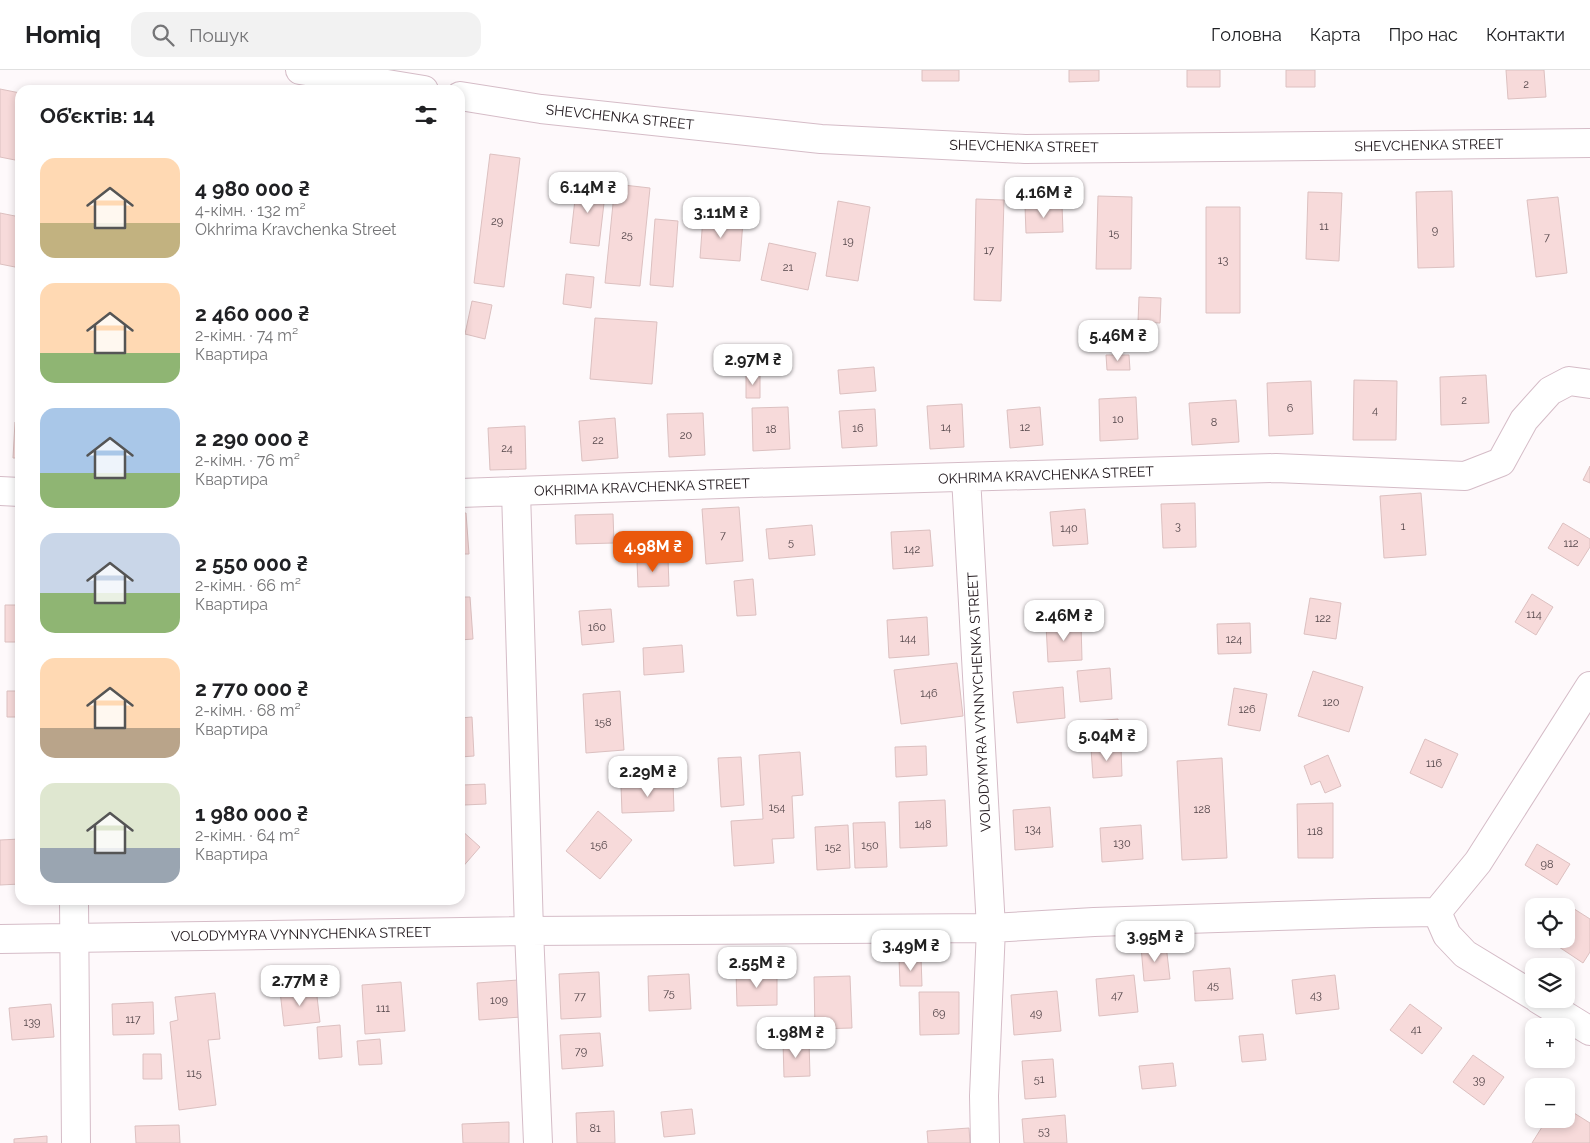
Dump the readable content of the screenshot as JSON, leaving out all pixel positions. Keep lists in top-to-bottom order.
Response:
{
  "streets": {
    "street": ["SHEVCHENKA STREET", "OKHRIMA KRAVCHENKA STREET", "VOLODYMYRA VYNNYCHENKA STREET"]
  },
  "crossings": [
    ["OKHRIMA KRAVCHENKA STREET", "VOLODYMYRA VYNNYCHENKA STREET"]
  ],
  "house_numbers": [
    "2",
    "29",
    "11",
    "9",
    "15",
    "25",
    "7",
    "19",
    "17",
    "13",
    "21",
    "2",
    "6",
    "4",
    "10",
    "8",
    "14",
    "12",
    "16",
    "18",
    "20",
    "22",
    "24",
    "3",
    "1",
    "140",
    "7",
    "5",
    "112",
    "142",
    "114",
    "122",
    "160",
    "144",
    "124",
    "146",
    "120",
    "126",
    "158",
    "116",
    "154",
    "128",
    "148",
    "134",
    "118",
    "130",
    "156",
    "150",
    "152",
    "98",
    "45",
    "75",
    "47",
    "43",
    "77",
    "109",
    "111",
    "69",
    "49",
    "117",
    "139",
    "41",
    "79",
    "115",
    "51",
    "39",
    "81",
    "53"
  ],
  "page": {
    "header": "Homiq",
    "search": "Пошук",
    "nav": [
      "Головна",
      "Карта",
      "Про нас",
      "Контакти"
    ],
    "heading": "Об’єктів: 14",
    "list": [
      {
        "name": "4 980 000 ₴",
        "note": "4-кімн. · 132 m² · Okhrima Kravchenka Street"
      },
      {
        "name": "2 460 000 ₴",
        "note": "2-кімн. · 74 m² · Квартира"
      },
      {
        "name": "2 290 000 ₴",
        "note": "2-кімн. · 76 m² · Квартира"
      },
      {
        "name": "2 550 000 ₴",
        "note": "2-кімн. · 66 m² · Квартира"
      },
      {
        "name": "2 770 000 ₴",
        "note": "2-кімн. · 68 m² · Квартира"
      },
      {
        "name": "1 980 000 ₴",
        "note": "2-кімн. · 64 m² · Квартира"
      }
    ],
    "price": [
      "6.14M ₴",
      "4.16M ₴",
      "3.11M ₴",
      "5.46M ₴",
      "2.97M ₴",
      "4.98M ₴",
      "2.46M ₴",
      "5.04M ₴",
      "2.29M ₴",
      "3.95M ₴",
      "3.49M ₴",
      "2.55M ₴",
      "2.77M ₴",
      "1.98M ₴"
    ],
    "map_buttons": ["+", "−"]
  }
}
